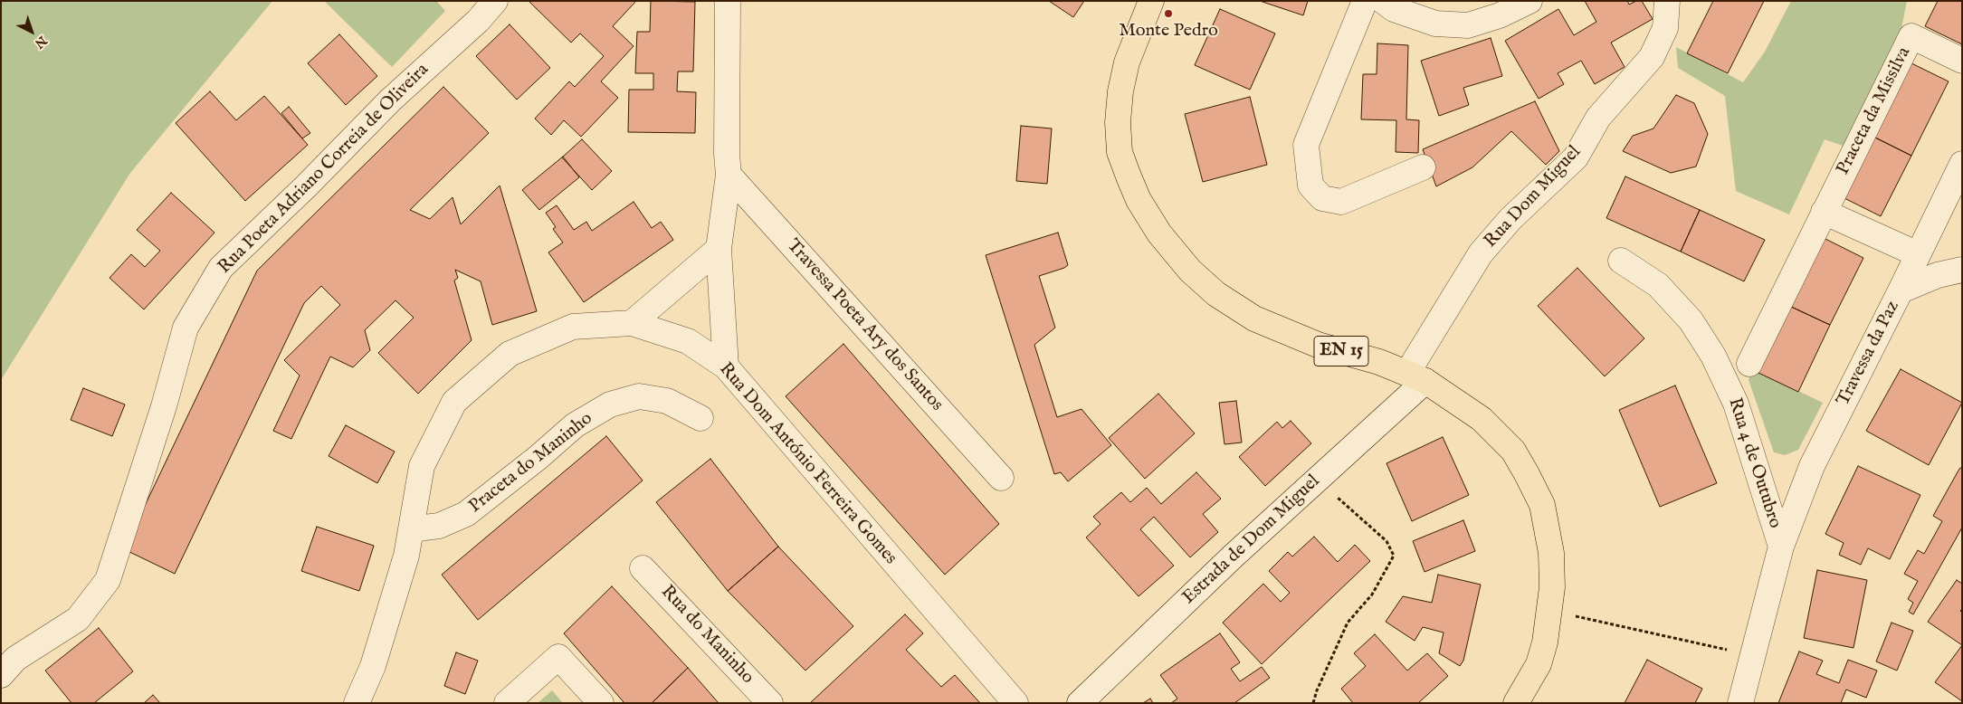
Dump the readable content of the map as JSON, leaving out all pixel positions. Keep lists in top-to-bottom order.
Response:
{
  "streets": {
    "main road": ["EN 15"],
    "street": [
      "Praceta da Missilva",
      "Rua Poeta Adriano Correia de Oliveira",
      "Rua Dom Miguel",
      "Travessa Poeta Ary dos Santos",
      "Travessa da Paz",
      "Praceta do Maninho",
      "Rua 4 de Outubro",
      "Rua Dom António Ferreira Gomes",
      "Estrada de Dom Miguel",
      "Rua do Maninho"
    ]
  },
  "crossings": [
    ["Rua Dom Miguel", "EN 15"],
    ["Rua Dom Miguel", "Estrada de Dom Miguel"],
    ["EN 15", "Estrada de Dom Miguel"],
    ["Travessa da Paz", "Rua 4 de Outubro"],
    ["Praceta do Maninho", "Rua Dom António Ferreira Gomes"]
  ],
  "places": ["Monte Pedro"],
  "north": "bottom right"
}
